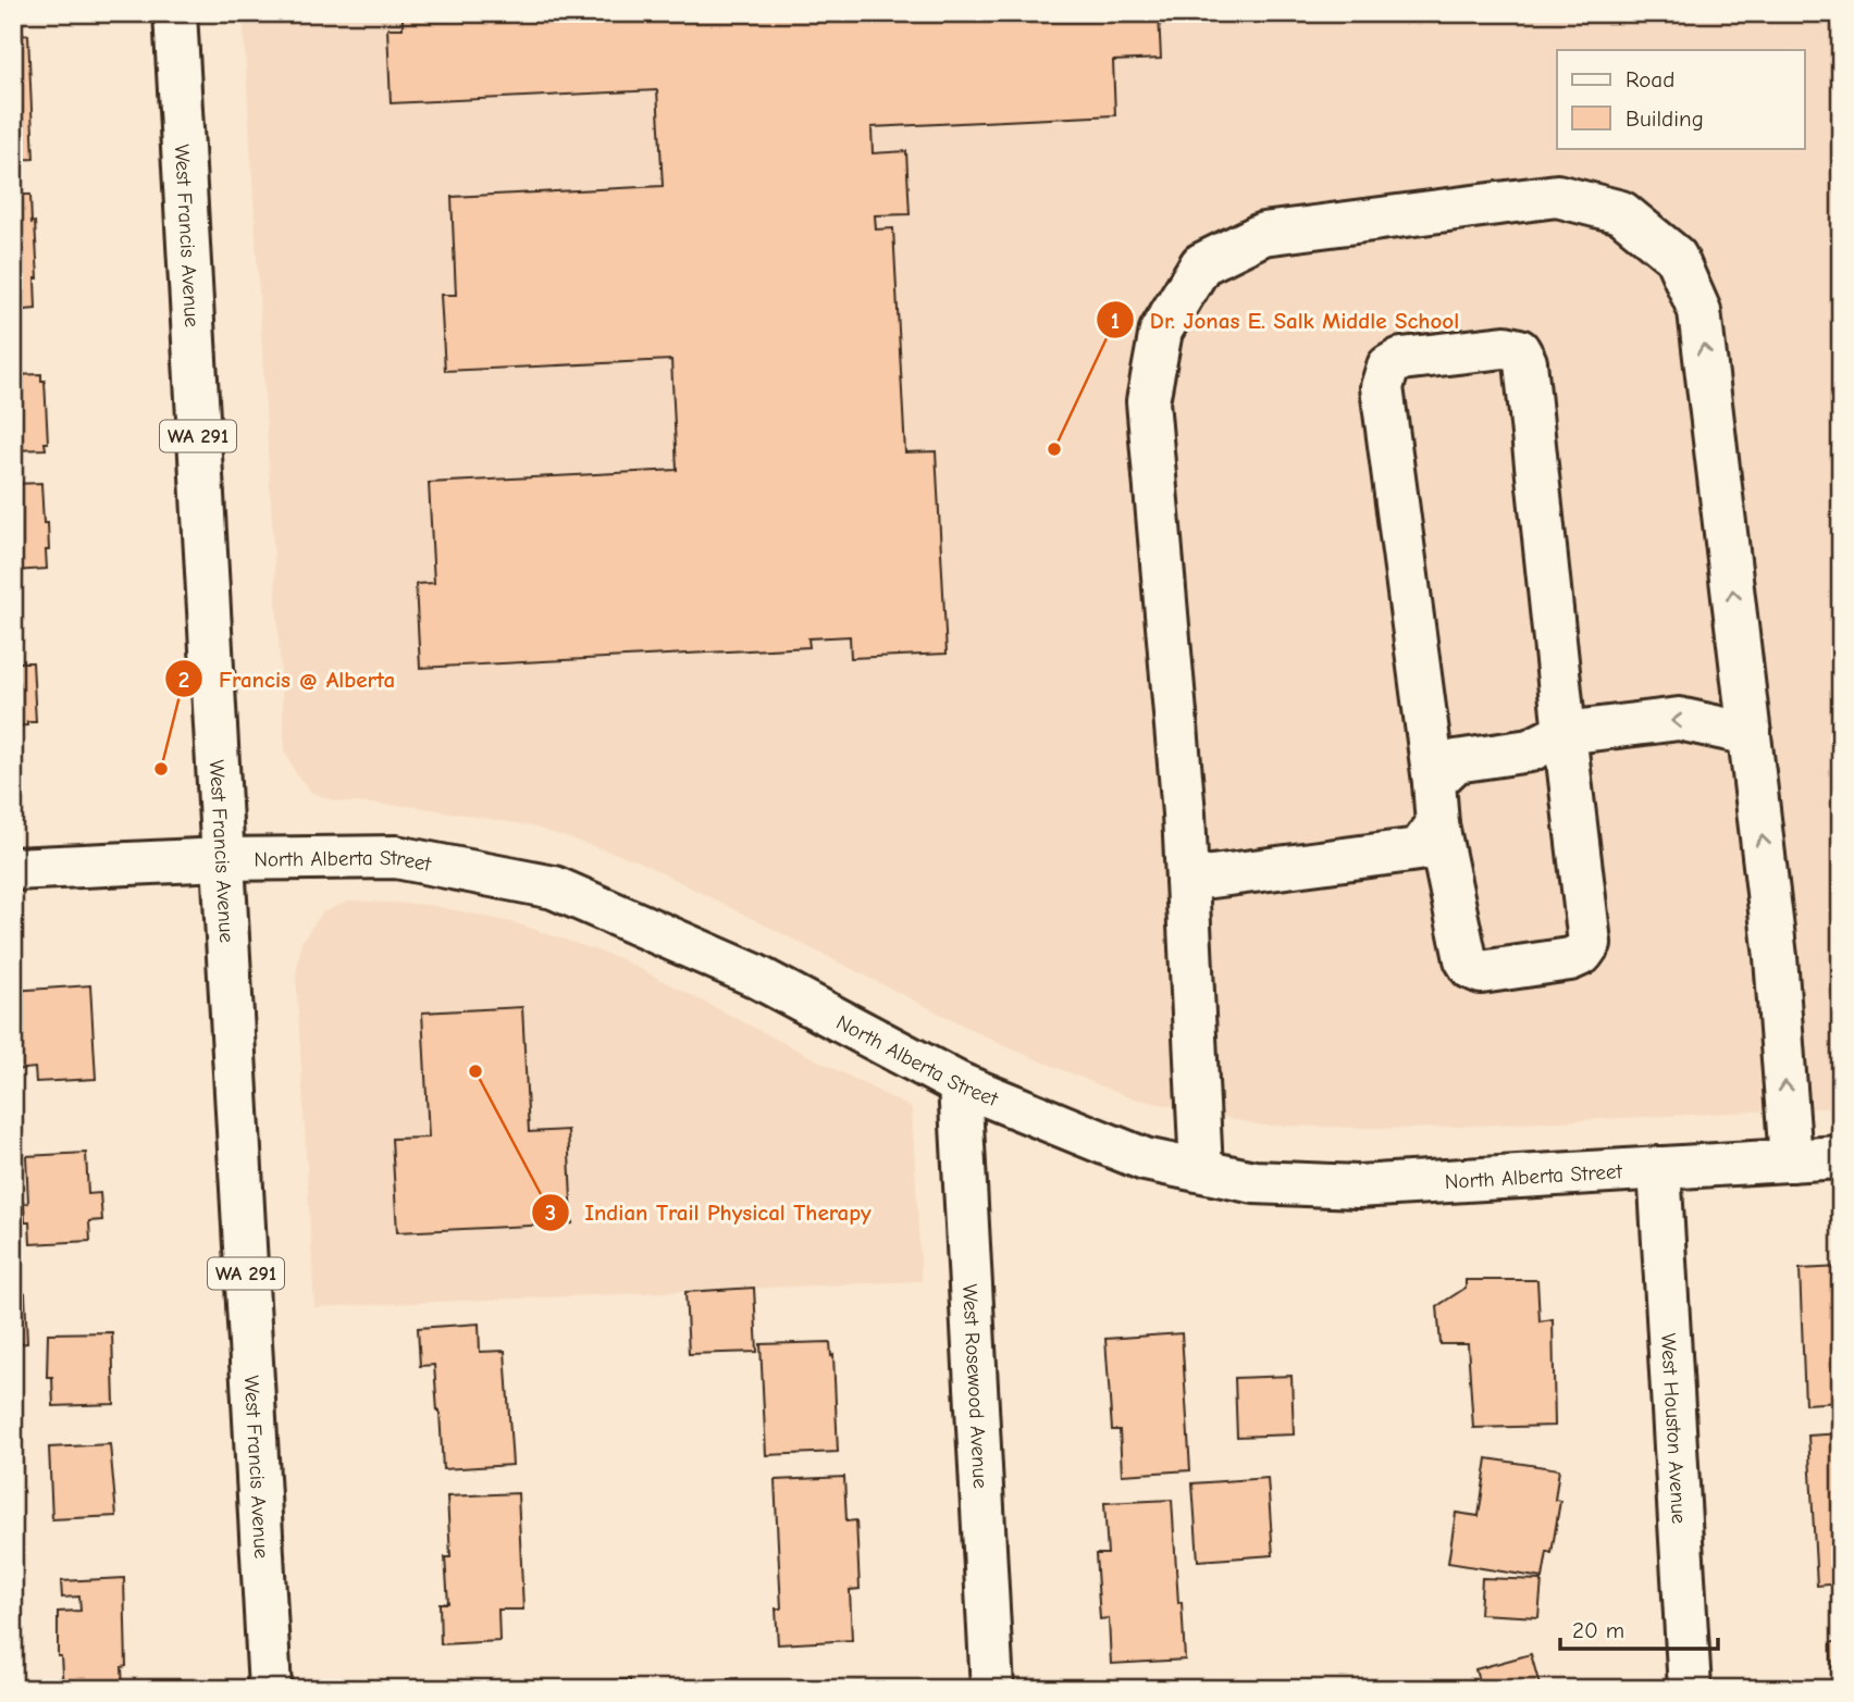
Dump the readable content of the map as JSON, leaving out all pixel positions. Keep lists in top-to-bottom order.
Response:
{
  "streets": {
    "street": [
      "West Francis Avenue",
      "WA 291",
      "North Alberta Street",
      "West Rosewood Avenue",
      "West Houston Avenue"
    ]
  },
  "crossings": [
    ["West Francis Avenue", "North Alberta Street"],
    ["North Alberta Street", "West Rosewood Avenue"],
    ["North Alberta Street", "West Houston Avenue"]
  ],
  "places": ["Dr. Jonas E. Salk Middle School", "Francis @ Alberta", "Indian Trail Physical Therapy"],
  "legend": ["Road", "Building"],
  "scale_bar": "20 m"
}
